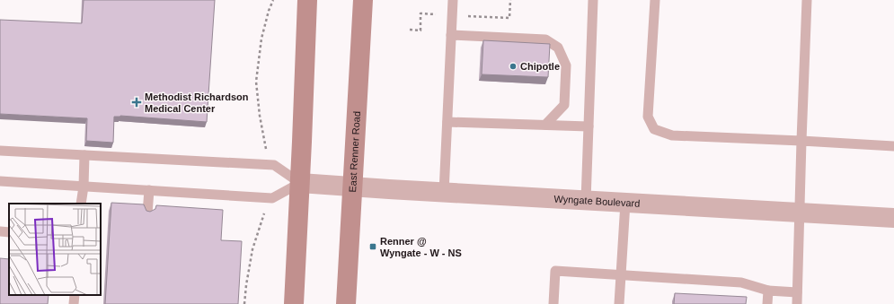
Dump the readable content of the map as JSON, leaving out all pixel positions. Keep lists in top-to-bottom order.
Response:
{
  "streets": {
    "main road": ["East Renner Road"],
    "street": ["Wyngate Boulevard"]
  },
  "crossings": [
    ["East Renner Road", "Wyngate Boulevard"]
  ],
  "places": {
    "other": ["Chipotle"],
    "health": ["Methodist Richardson Medical Center"],
    "transit": ["Renner @ Wyngate - W - NS"]
  }
}
